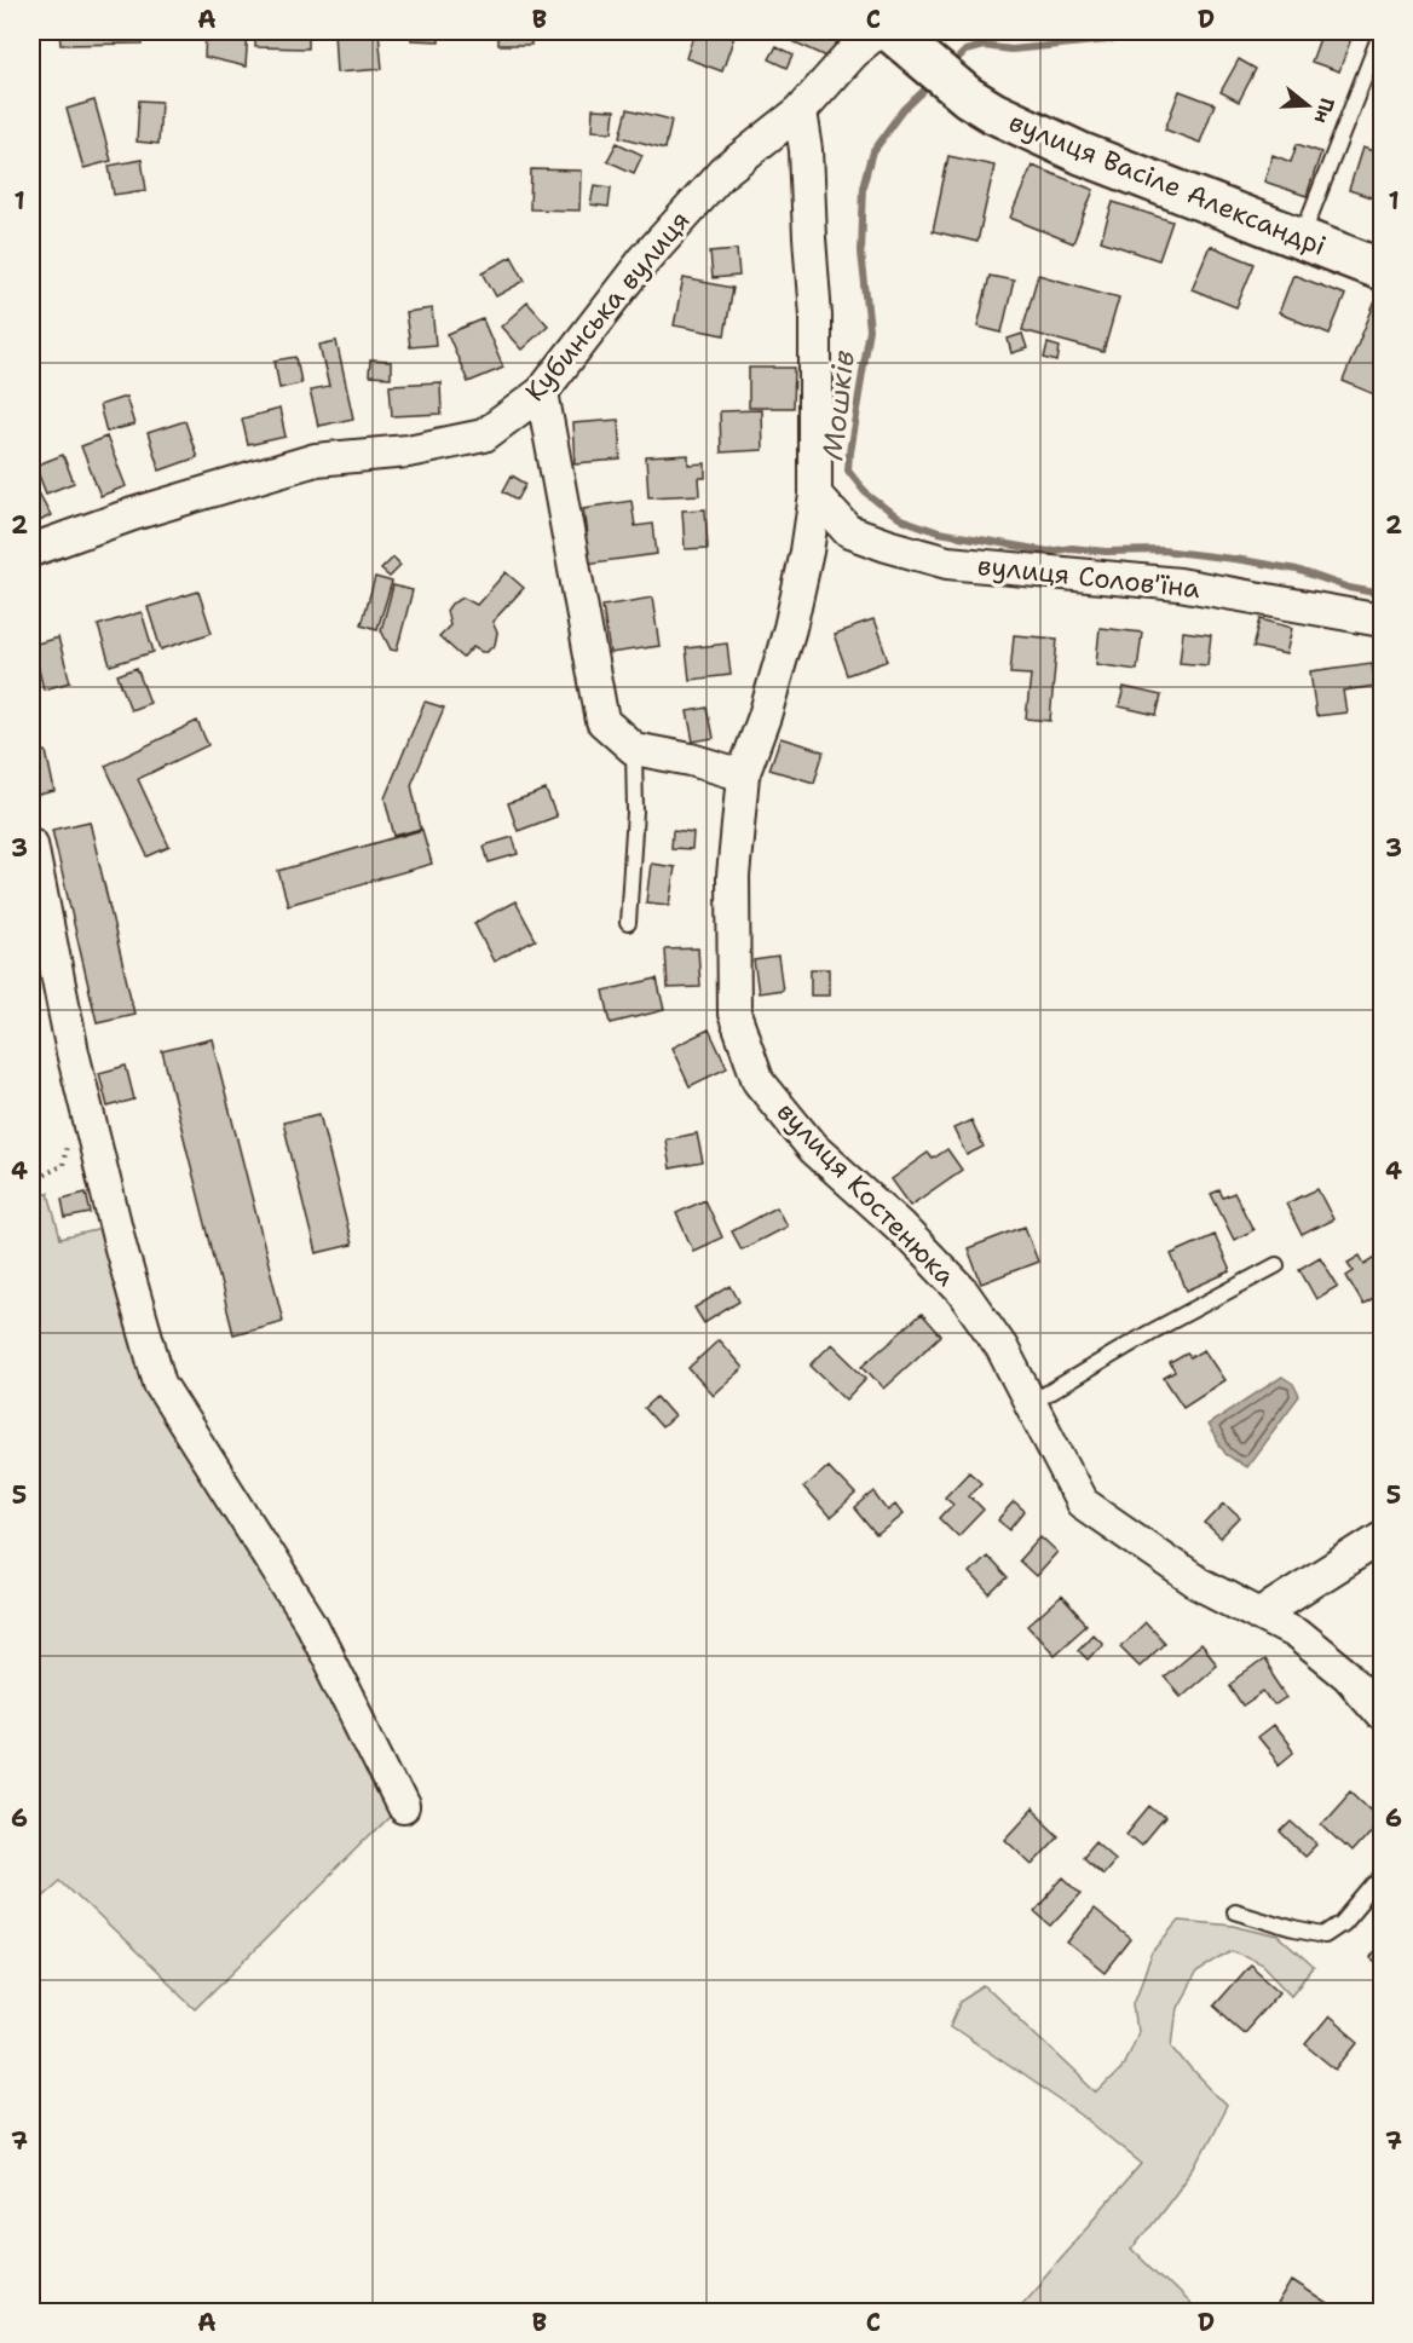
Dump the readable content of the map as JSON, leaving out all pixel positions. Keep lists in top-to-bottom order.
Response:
{
  "streets": {
    "main road": ["вулиця Васіле Александрі"],
    "street": ["Кубинська вулиця", "вулиця Солов'їна", "вулиця Костенюка"]
  },
  "crossings": [
    ["Кубинська вулиця", "вулиця Костенюка"],
    ["вулиця Солов'їна", "вулиця Костенюка"]
  ],
  "water": ["Мошків"],
  "north": "right",
  "grid": {
    "columns": [
      "A",
      "B",
      "C",
      "D"
    ],
    "rows": [
      "1",
      "2",
      "3",
      "4",
      "5",
      "6",
      "7"
    ]
  }
}
